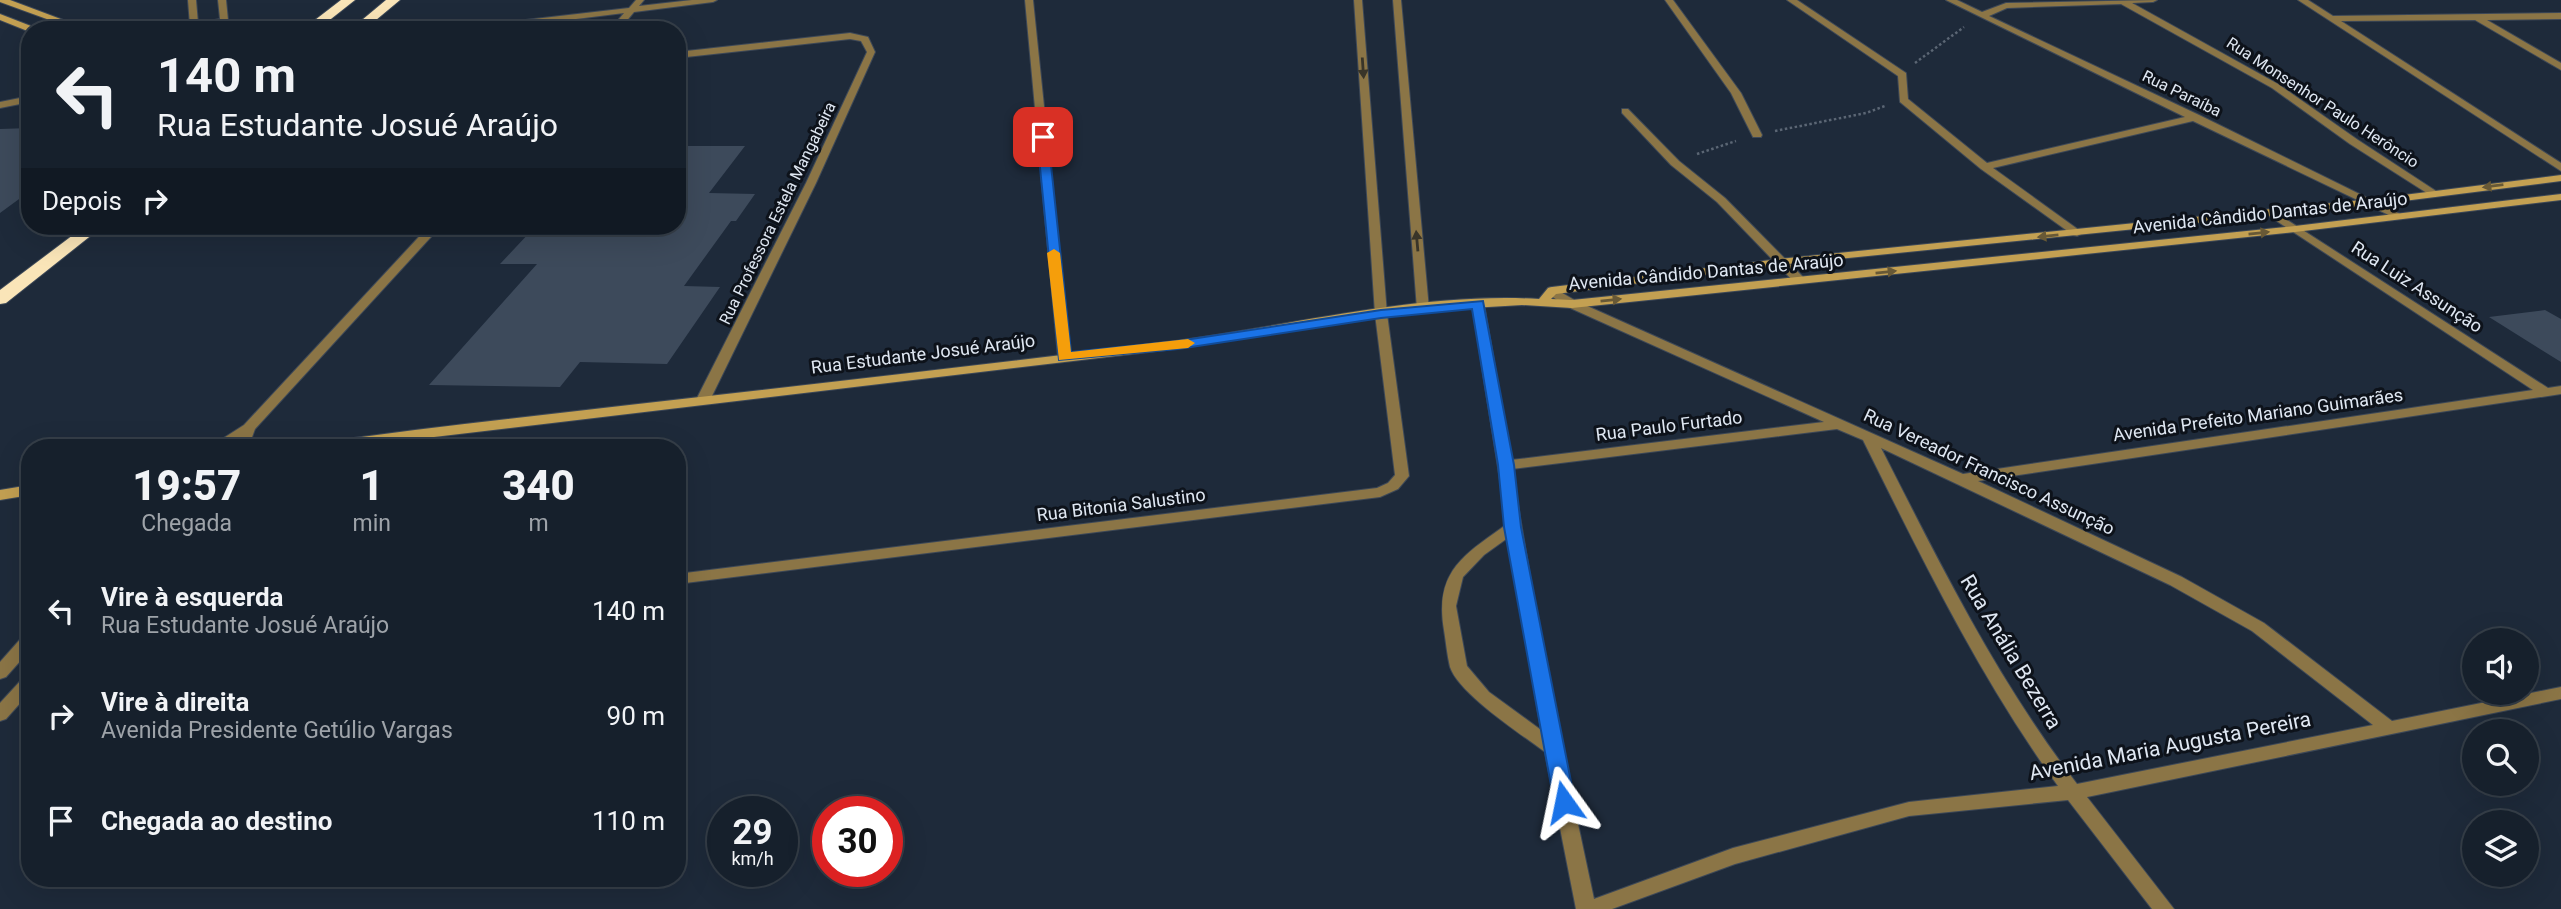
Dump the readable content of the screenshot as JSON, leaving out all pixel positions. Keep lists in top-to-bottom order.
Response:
{
  "streets": {
    "main road": ["Avenida Cândido Dantas de Araújo", "Rua Estudante Josué Araújo"],
    "street": [
      "Rua Paraíba",
      "Rua Monsenhor Paulo Herôncio",
      "Rua Professora Estela Mangabeira",
      "Rua Luiz Assunção",
      "Avenida Prefeito Mariano Guimarães",
      "Rua Paulo Furtado",
      "Rua Vereador Francisco Assunção",
      "Rua Bitonia Salustino",
      "Rua Anália Bezerra",
      "Avenida Maria Augusta Pereira"
    ]
  },
  "crossings": [
    ["Rua Paraíba", "Avenida Cândido Dantas de Araújo"],
    ["Rua Monsenhor Paulo Herôncio", "Avenida Cândido Dantas de Araújo"],
    ["Rua Professora Estela Mangabeira", "Rua Estudante Josué Araújo"],
    ["Avenida Cândido Dantas de Araújo", "Rua Luiz Assunção"],
    ["Avenida Cândido Dantas de Araújo", "Rua Estudante Josué Araújo"],
    ["Avenida Cândido Dantas de Araújo", "Rua Vereador Francisco Assunção"],
    ["Rua Luiz Assunção", "Avenida Prefeito Mariano Guimarães"],
    ["Rua Estudante Josué Araújo", "Rua Vereador Francisco Assunção"],
    ["Rua Estudante Josué Araújo", "Rua Bitonia Salustino"],
    ["Avenida Prefeito Mariano Guimarães", "Rua Vereador Francisco Assunção"],
    ["Rua Paulo Furtado", "Rua Vereador Francisco Assunção"],
    ["Rua Vereador Francisco Assunção", "Rua Anália Bezerra"],
    ["Rua Vereador Francisco Assunção", "Avenida Maria Augusta Pereira"],
    ["Rua Anália Bezerra", "Avenida Maria Augusta Pereira"]
  ],
  "page": {
    "turn": ["140 m", "Rua Estudante Josué Araújo"],
    "then": "Depois",
    "eta": [
      "19:57",
      "Chegada",
      "1",
      "min",
      "340",
      "m"
    ],
    "list": [
      {
        "name": "Vire à esquerda",
        "note": "Rua Estudante Josué Araújo",
        "value": "140 m"
      },
      {
        "name": "Vire à direita",
        "note": "Avenida Presidente Getúlio Vargas",
        "value": "90 m"
      },
      {
        "name": "Chegada ao destino",
        "value": "110 m"
      }
    ],
    "speed": "29 km/h",
    "limit": "30"
  }
}
